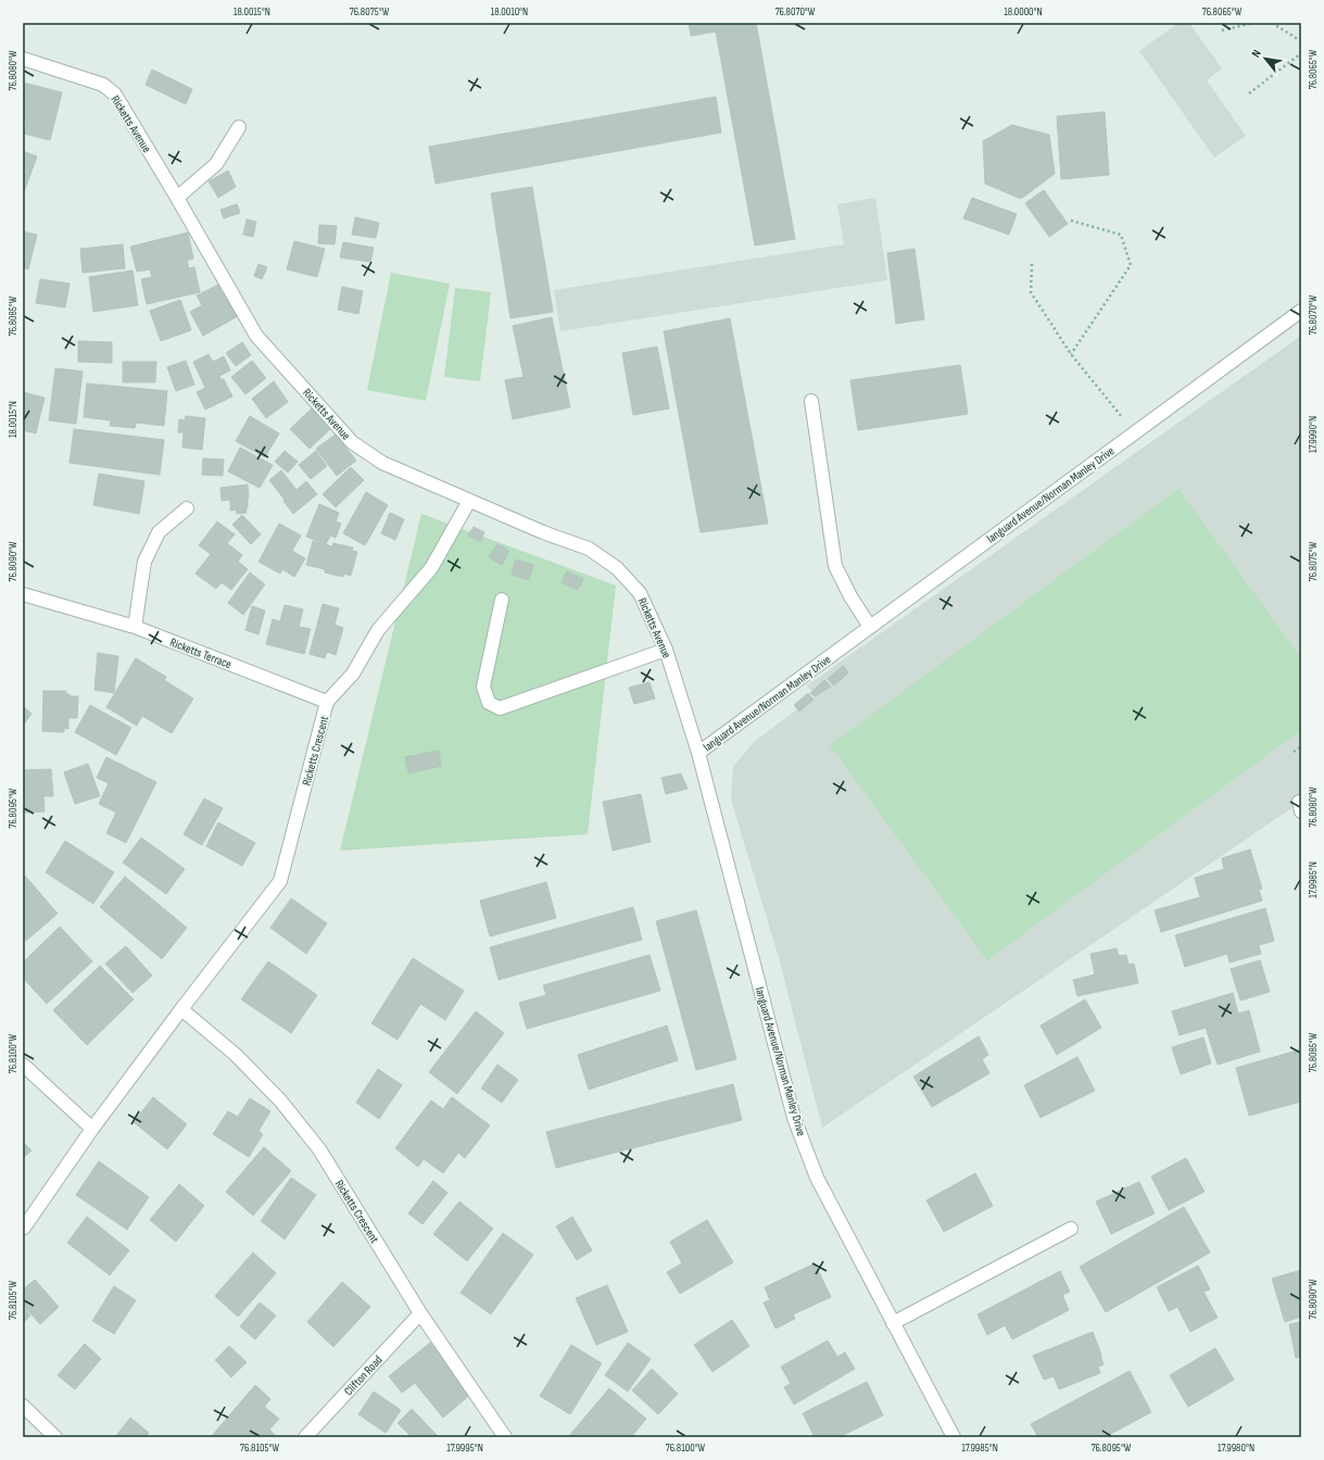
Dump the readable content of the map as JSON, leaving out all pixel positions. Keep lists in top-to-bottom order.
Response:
{
  "streets": {
    "street": [
      "Ricketts Avenue",
      "languard Avenue/Norman Manley Drive",
      "Ricketts Terrace",
      "Ricketts Crescent",
      "Clifton Road"
    ]
  },
  "crossings": [
    ["Ricketts Avenue", "languard Avenue/Norman Manley Drive"],
    ["Ricketts Avenue", "Ricketts Crescent"],
    ["Ricketts Terrace", "Ricketts Crescent"],
    ["Ricketts Crescent", "Clifton Road"]
  ],
  "north": "top left",
  "coordinates": [
    "18.0015°N",
    "76.8075°W",
    "18.0010°N",
    "76.8070°W",
    "18.0000°N",
    "76.8065°W",
    "76.8080°W",
    "76.8085°W",
    "17.9990°N",
    "76.8090°W",
    "76.8095°W",
    "17.9985°N",
    "76.8100°W",
    "76.8105°W",
    "17.9995°N",
    "17.9980°N"
  ]
}
